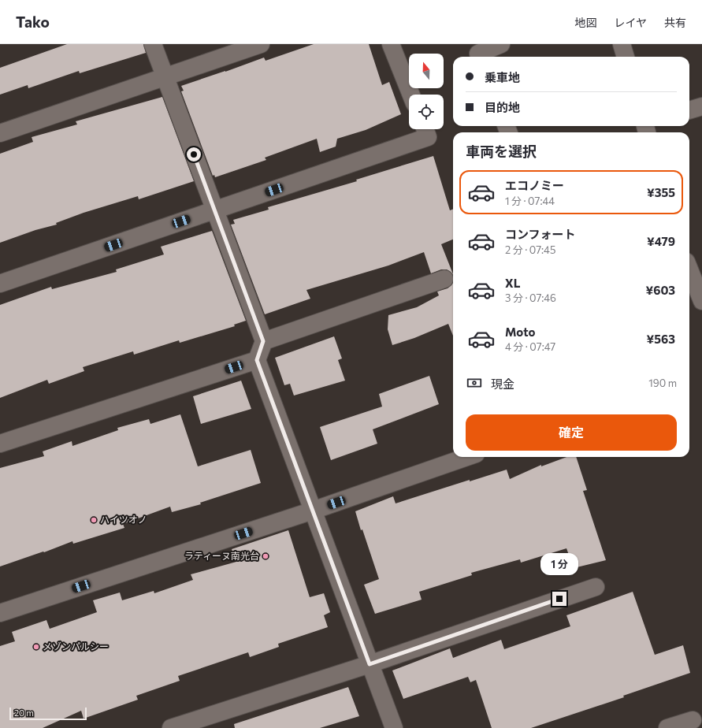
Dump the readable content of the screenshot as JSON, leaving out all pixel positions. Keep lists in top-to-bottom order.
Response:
{
  "places": ["ハイツオノ", "ラティーヌ南光台", "メゾンパルシー"],
  "scale_bar": "20 m",
  "north": "top",
  "page": {
    "header": "Tako",
    "nav": ["地図", "レイヤ", "共有"],
    "banner": ["乗車地", "目的地"],
    "heading": "車両を選択",
    "list": [
      {
        "name": "エコノミー",
        "note": "1 分 · 07:44",
        "value": "¥355"
      },
      {
        "name": "コンフォート",
        "note": "2 分 · 07:45",
        "value": "¥479"
      },
      {
        "name": "XL",
        "note": "3 分 · 07:46",
        "value": "¥603"
      },
      {
        "name": "Moto",
        "note": "4 分 · 07:47",
        "value": "¥563"
      }
    ],
    "pay": ["現金", "190 m"],
    "buttons": "確定",
    "bubble": "1 分",
    "scale": "20 m"
  }
}
